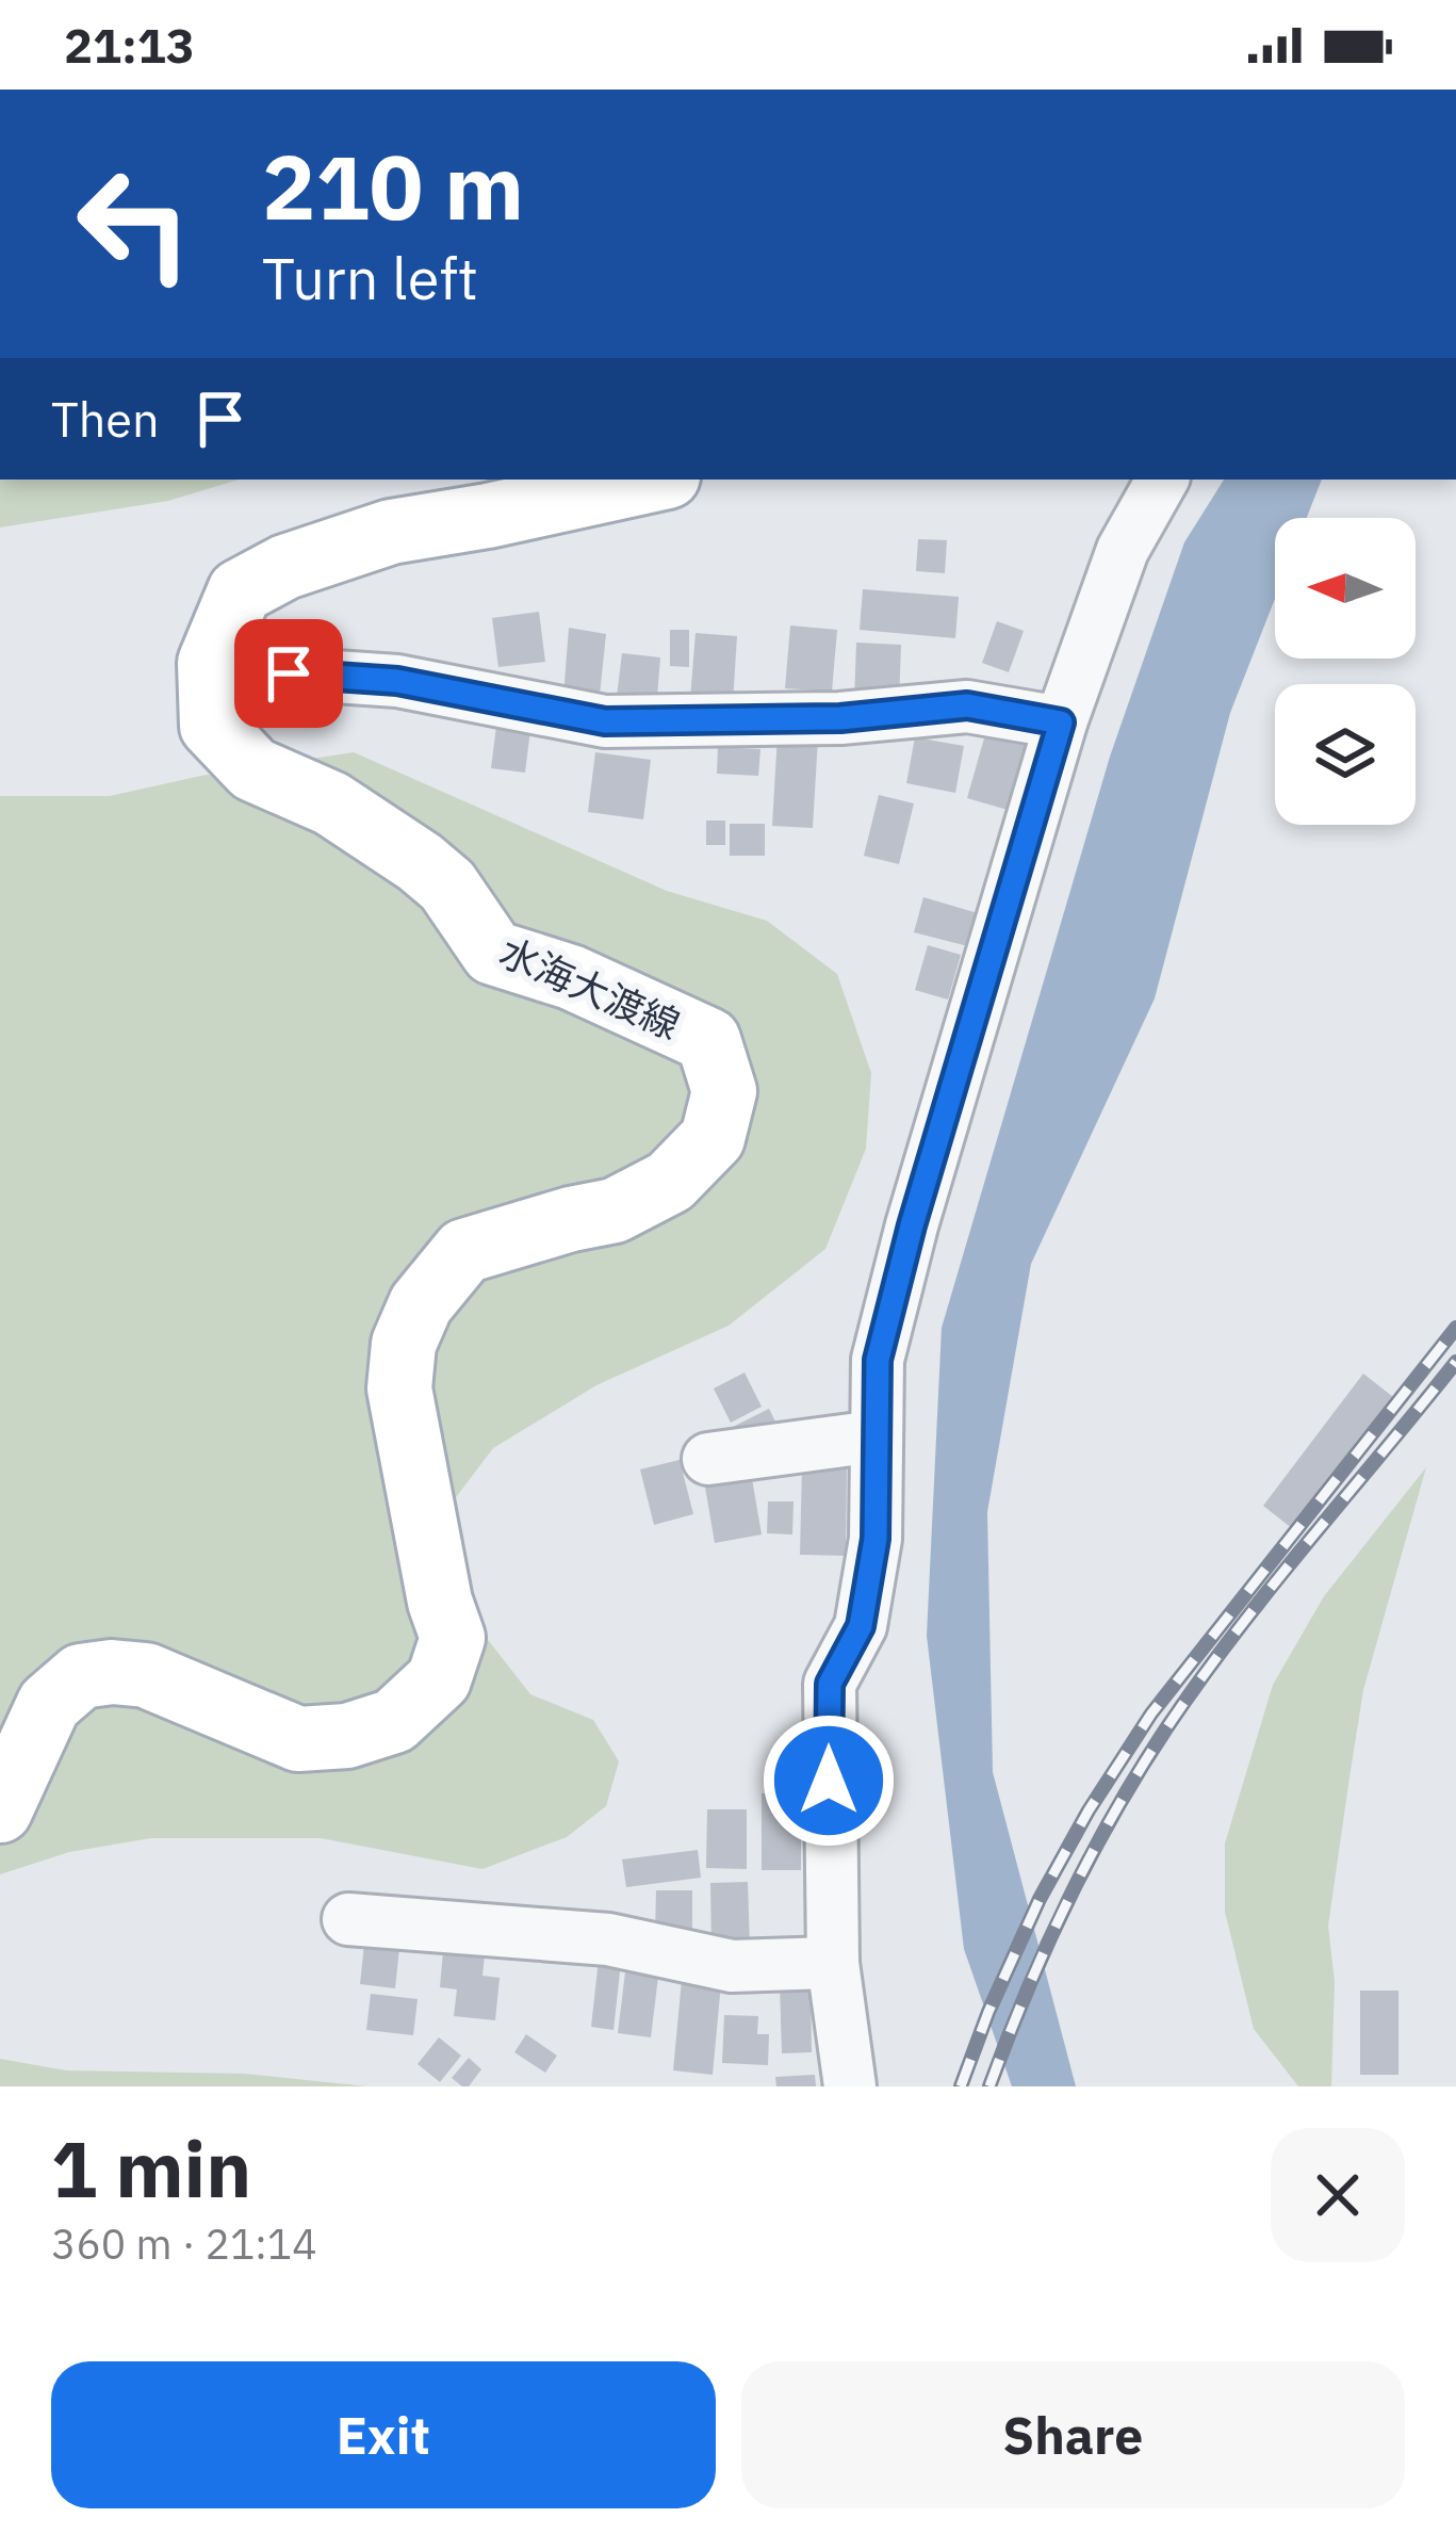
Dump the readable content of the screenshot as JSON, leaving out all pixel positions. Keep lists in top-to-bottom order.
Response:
{
  "streets": {
    "main road": ["水海大渡線"]
  },
  "north": "left",
  "page": {
    "status": "21:13",
    "turn": ["210 m", "Turn left"],
    "then": "Then",
    "heading": ["1 min", "360 m · 21:14"],
    "buttons": ["Exit", "Share"]
  }
}
